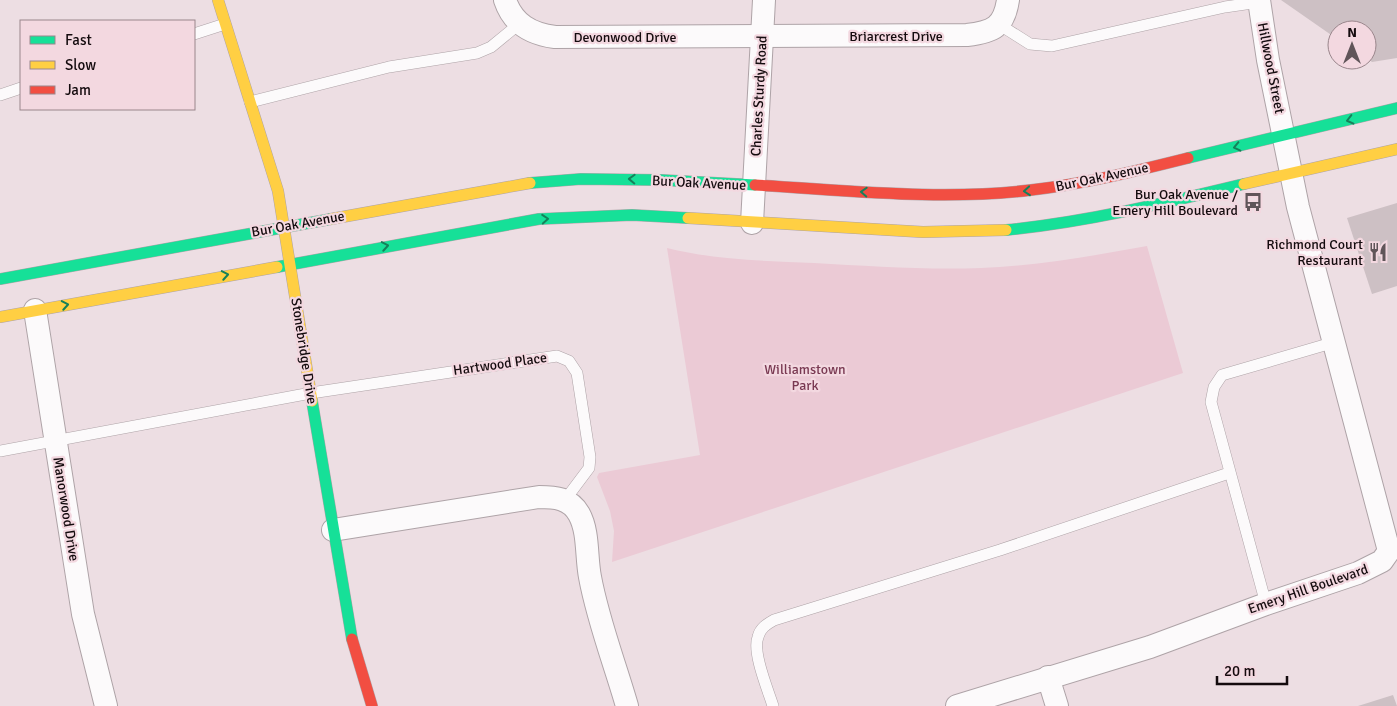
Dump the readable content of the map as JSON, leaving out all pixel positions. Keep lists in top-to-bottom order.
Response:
{
  "streets": {
    "street": [
      "Briarcrest Drive",
      "Devonwood Drive",
      "Hillwood Street",
      "Charles Sturdy Road",
      "Bur Oak Avenue",
      "Stonebridge Drive",
      "Manorwood Drive",
      "Emery Hill Boulevard"
    ],
    "lane": ["Hartwood Place"]
  },
  "crossings": [
    ["Briarcrest Drive", "Devonwood Drive"],
    ["Briarcrest Drive", "Charles Sturdy Road"],
    ["Devonwood Drive", "Charles Sturdy Road"],
    ["Hillwood Street", "Bur Oak Avenue"],
    ["Hillwood Street", "Emery Hill Boulevard"],
    ["Charles Sturdy Road", "Bur Oak Avenue"],
    ["Bur Oak Avenue", "Stonebridge Drive"],
    ["Bur Oak Avenue", "Emery Hill Boulevard"],
    ["Stonebridge Drive", "Hartwood Place"],
    ["Hartwood Place", "Manorwood Drive"]
  ],
  "parks": ["Williamstown Park"],
  "places": {
    "bus stop": ["Bur Oak Avenue / Emery Hill Boulevard"],
    "restaurant": ["Richmond Court Restaurant"]
  },
  "legend": ["Fast", "Slow", "Jam"],
  "scale_bar": "20 m",
  "north": "top"
}
